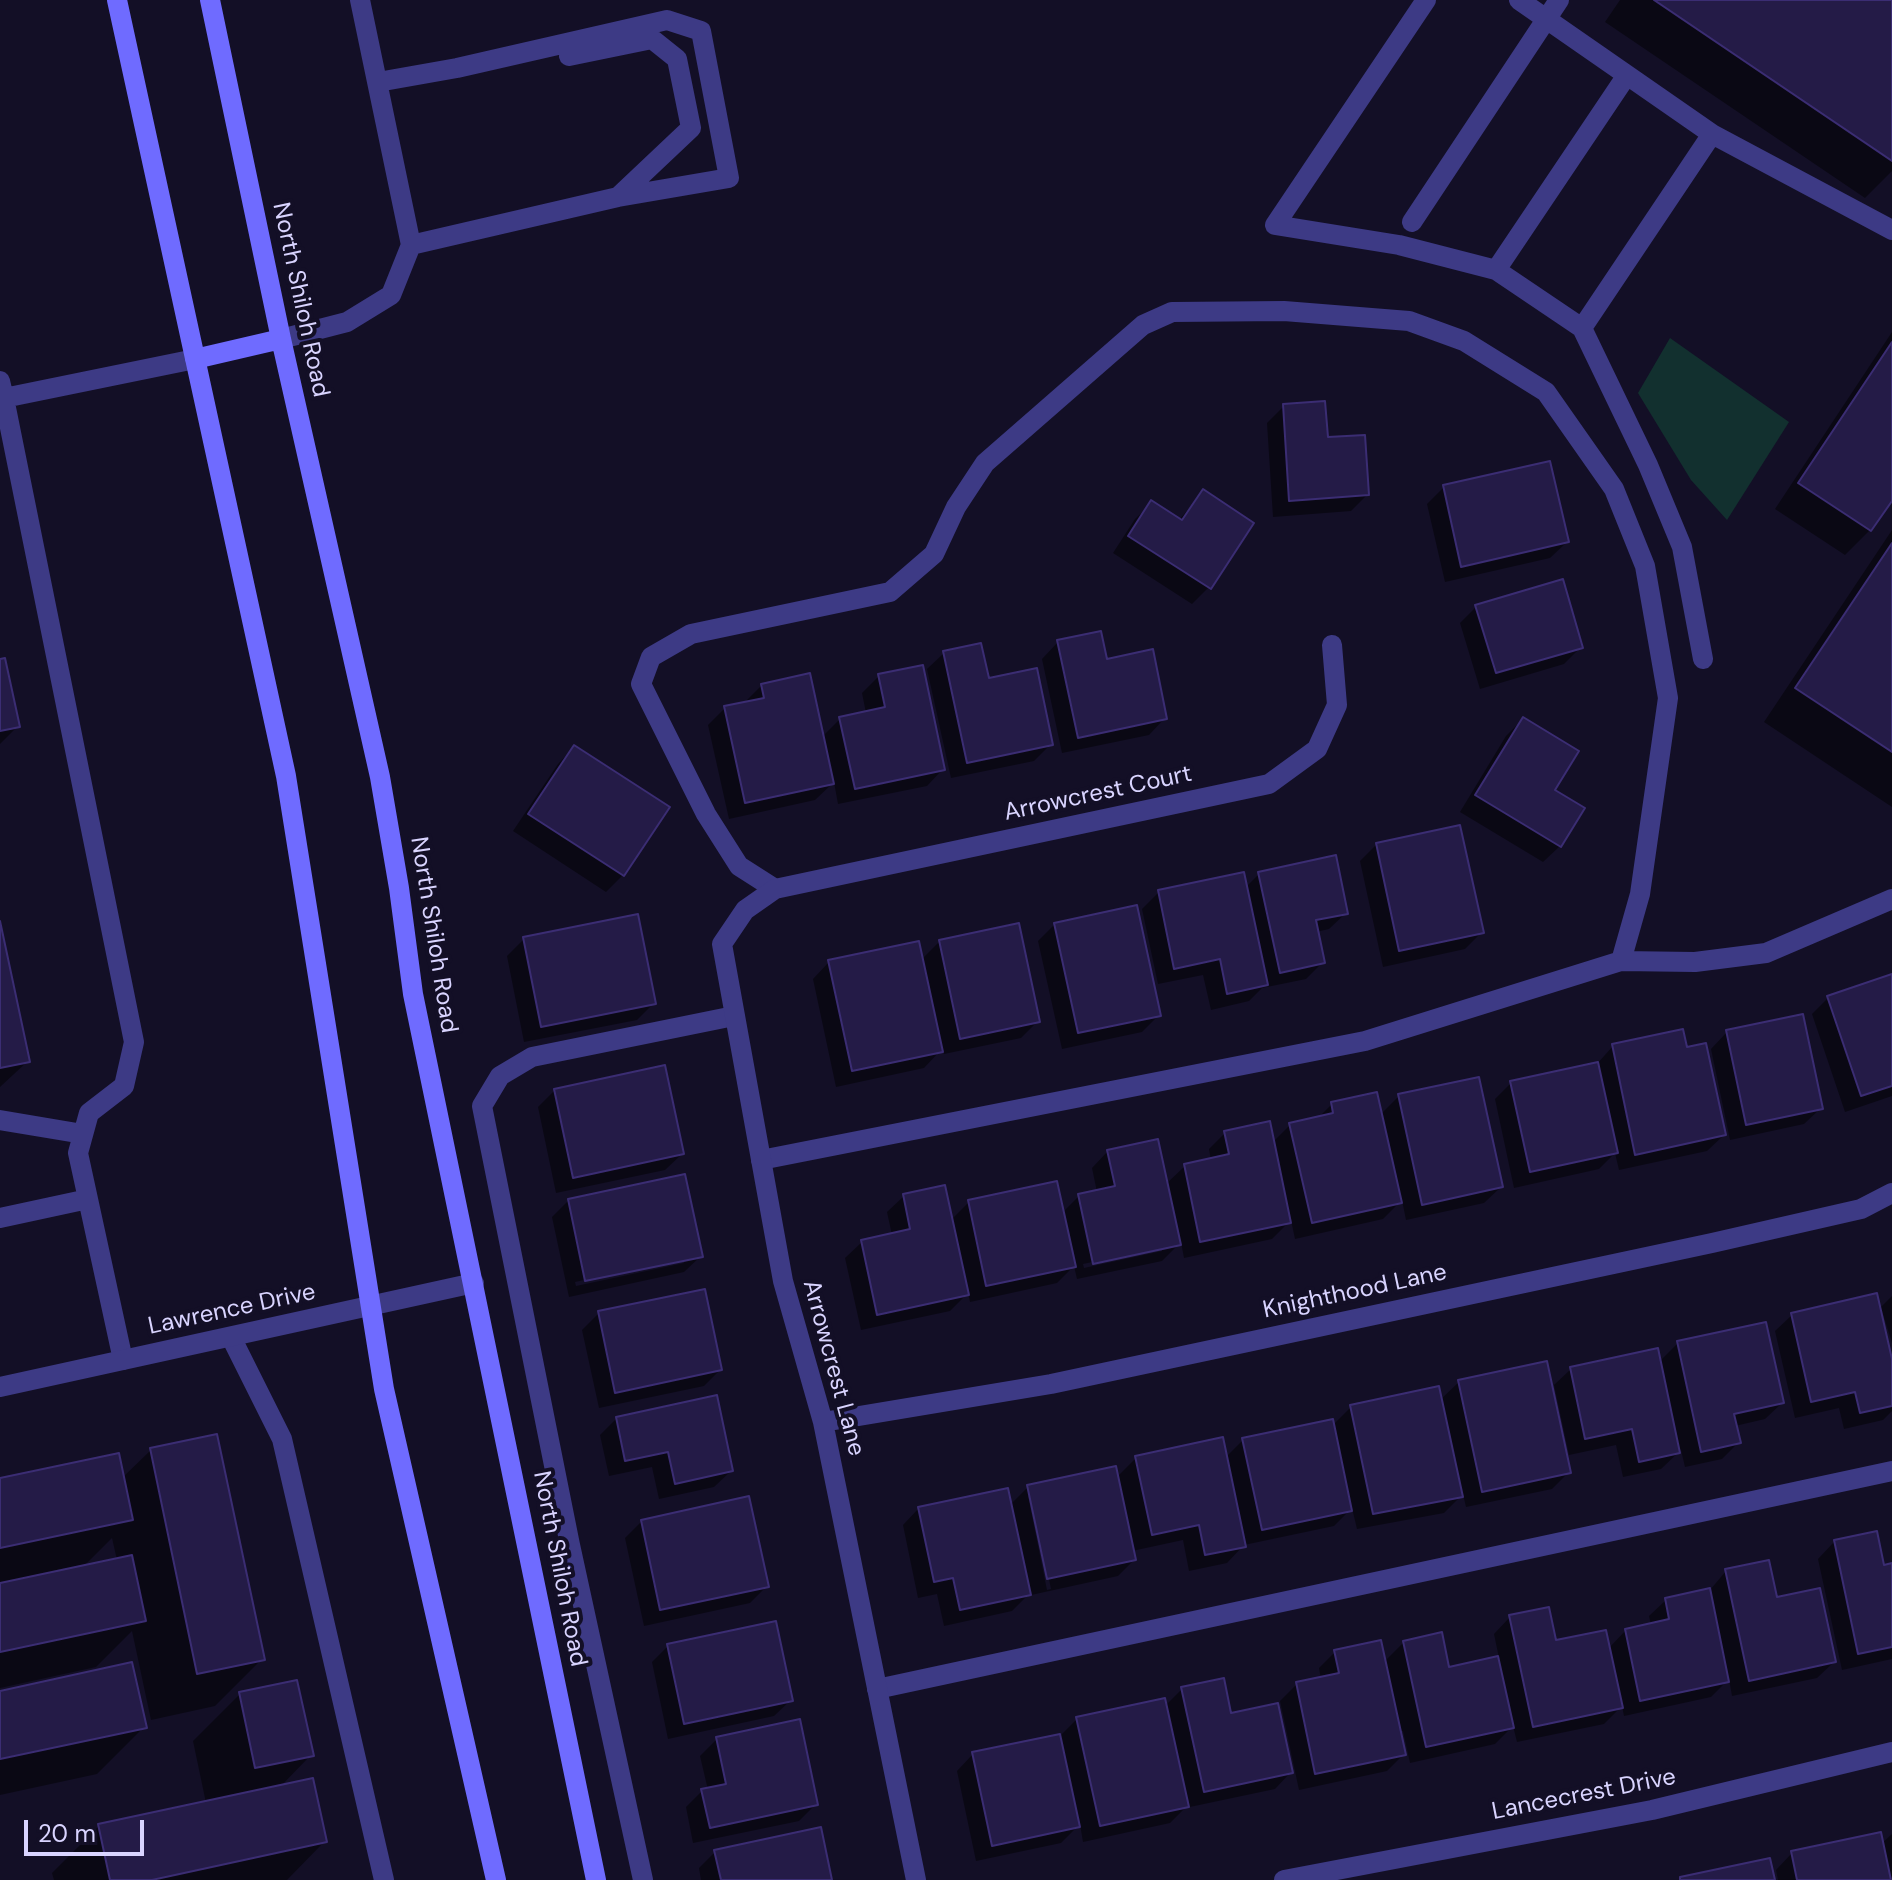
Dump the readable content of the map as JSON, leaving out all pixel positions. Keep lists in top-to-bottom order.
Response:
{
  "streets": {
    "main road": ["North Shiloh Road"],
    "street": [
      "Arrowcrest Court",
      "Knighthood Lane",
      "Lawrence Drive",
      "Arrowcrest Lane",
      "Lancecrest Drive"
    ]
  },
  "crossings": [
    ["North Shiloh Road", "Lawrence Drive"],
    ["Arrowcrest Court", "Arrowcrest Lane"],
    ["Knighthood Lane", "Arrowcrest Lane"]
  ],
  "scale_bar": "20 m"
}
